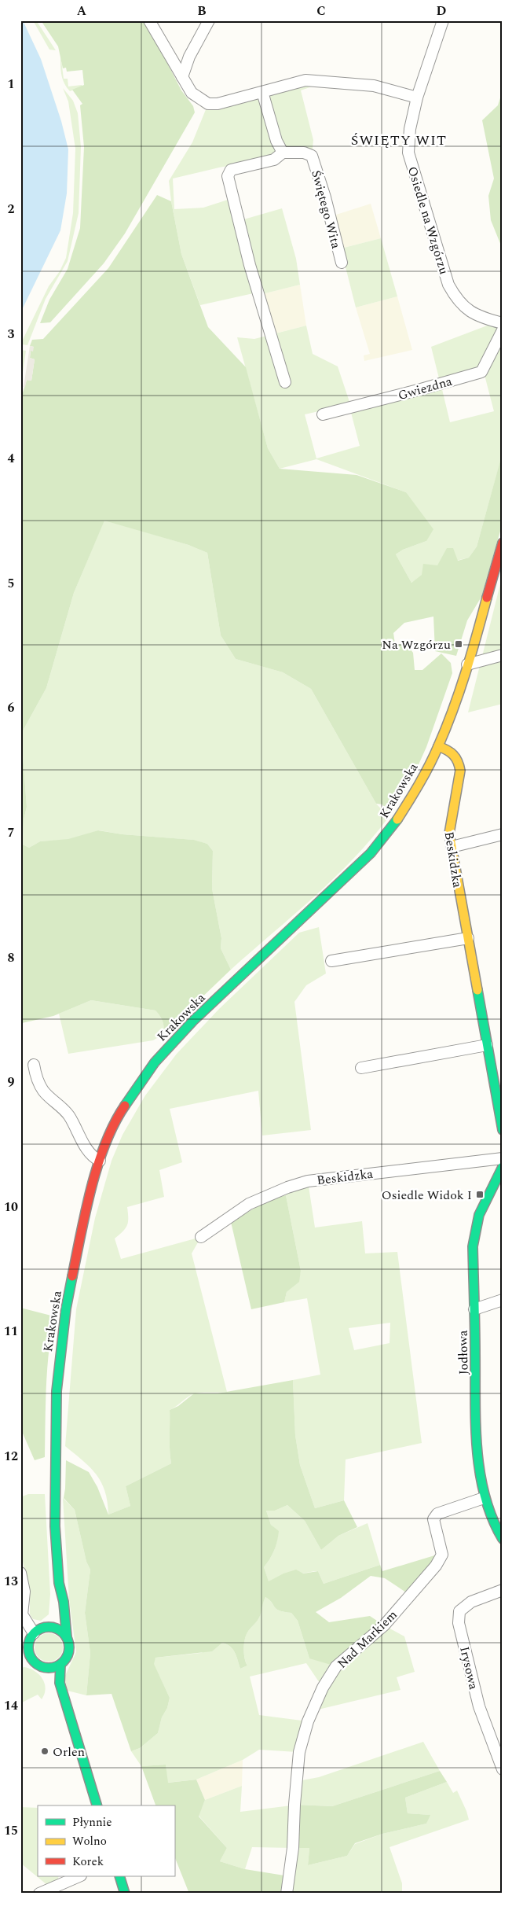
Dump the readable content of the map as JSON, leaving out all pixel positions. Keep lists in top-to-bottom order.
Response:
{
  "streets": {
    "main road": ["Krakowska", "Beskidzka", "Jodłowa"],
    "street": [
      "Świętego Wita",
      "Osiedle na Wzgórzu",
      "Gwiezdna",
      "Nad Markiem",
      "Irysowa"
    ]
  },
  "crossings": [
    ["Krakowska", "Beskidzka"],
    ["Jodłowa", "Nad Markiem"]
  ],
  "districts": ["ŚWIĘTY WIT"],
  "places": {
    "transit": ["Na Wzgórzu", "Osiedle Widok I"],
    "other": ["Orlen"]
  },
  "legend": ["Płynnie", "Wolno", "Korek"],
  "grid": {
    "columns": [
      "A",
      "B",
      "C",
      "D"
    ],
    "rows": [
      "1",
      "2",
      "3",
      "4",
      "5",
      "6",
      "7",
      "8",
      "9",
      "10",
      "11",
      "12",
      "13",
      "14",
      "15"
    ]
  }
}
